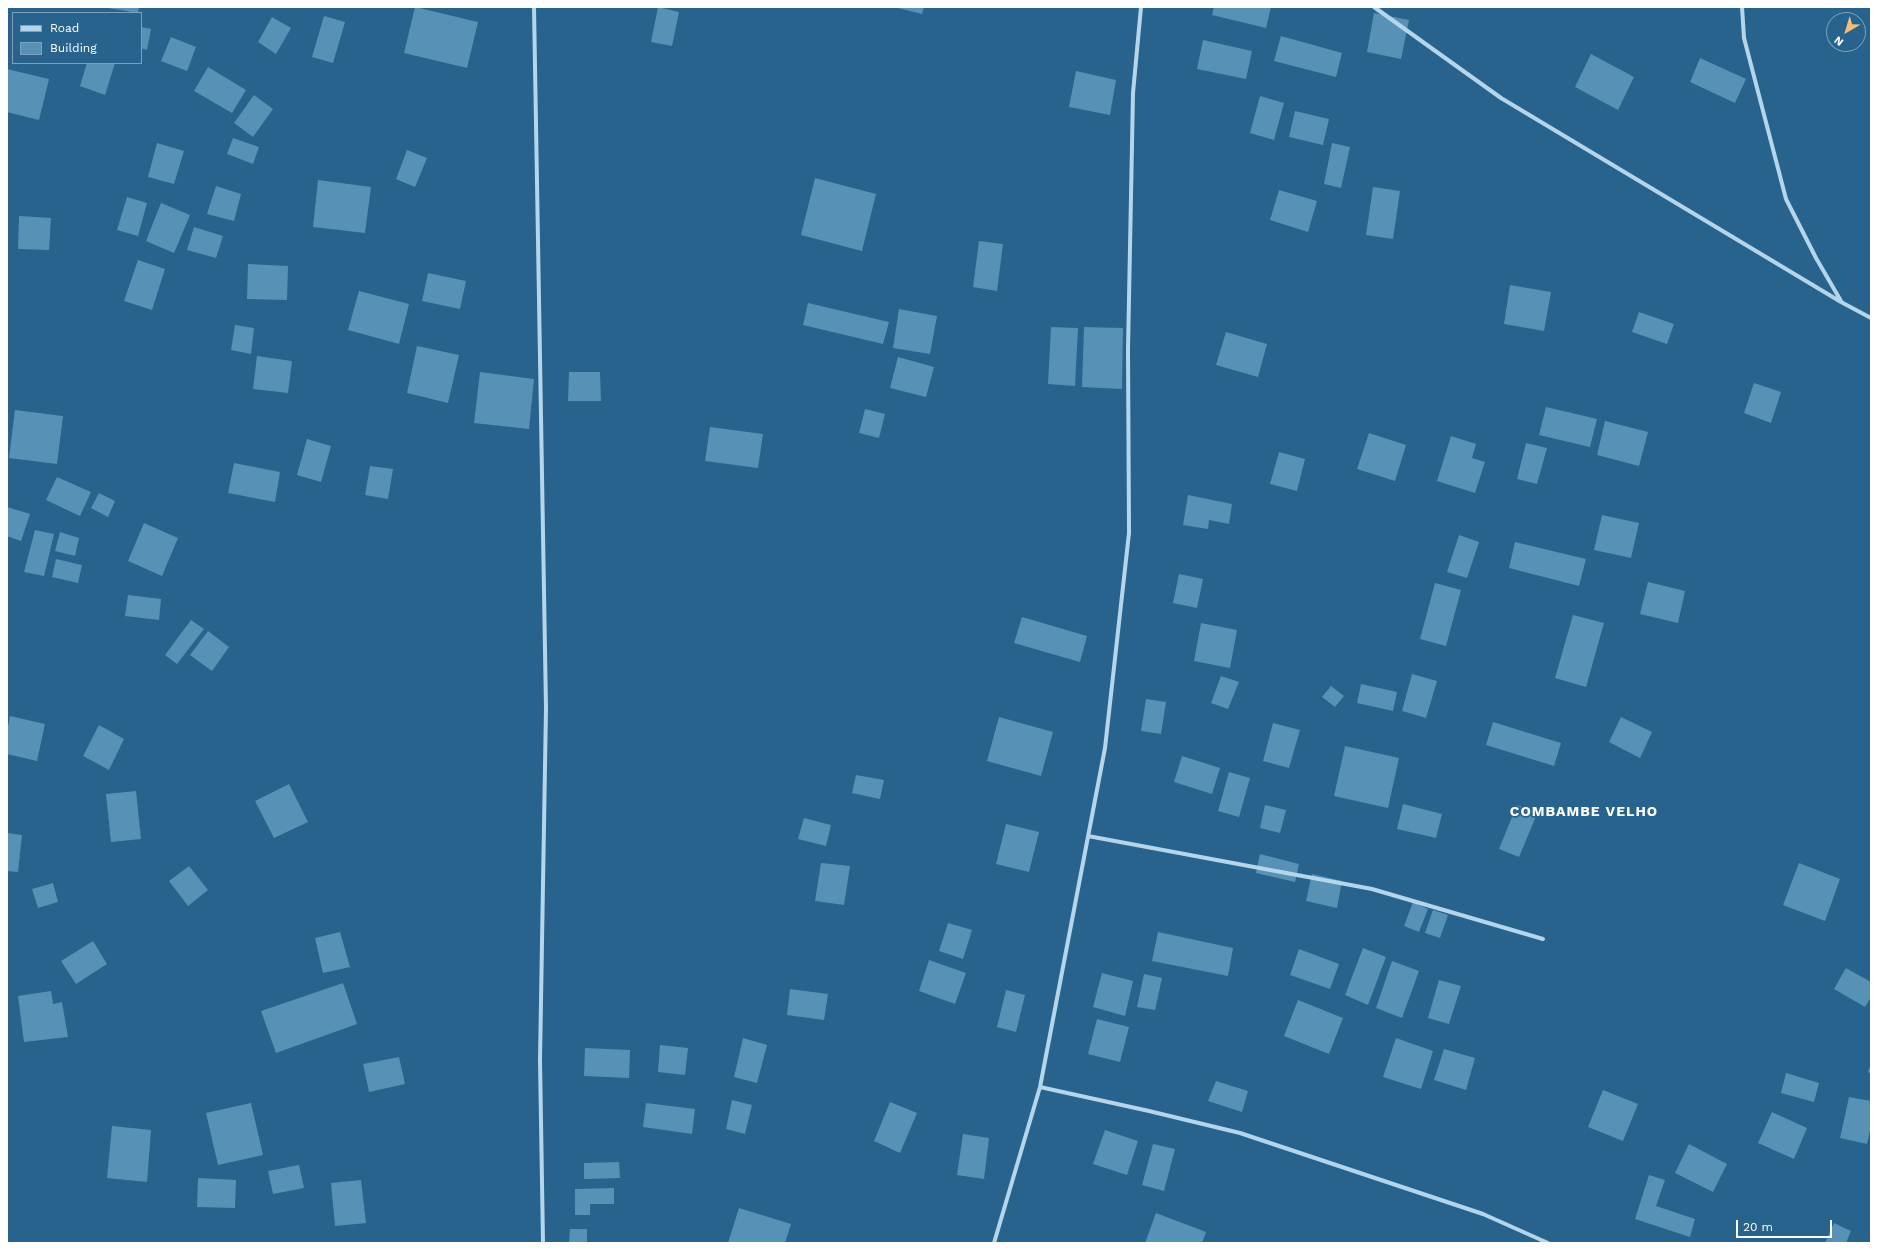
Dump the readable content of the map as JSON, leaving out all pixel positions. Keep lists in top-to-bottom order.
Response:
{
  "districts": ["COMBAMBE VELHO"],
  "legend": ["Road", "Building"],
  "scale_bar": "20 m",
  "north": "bottom left"
}
